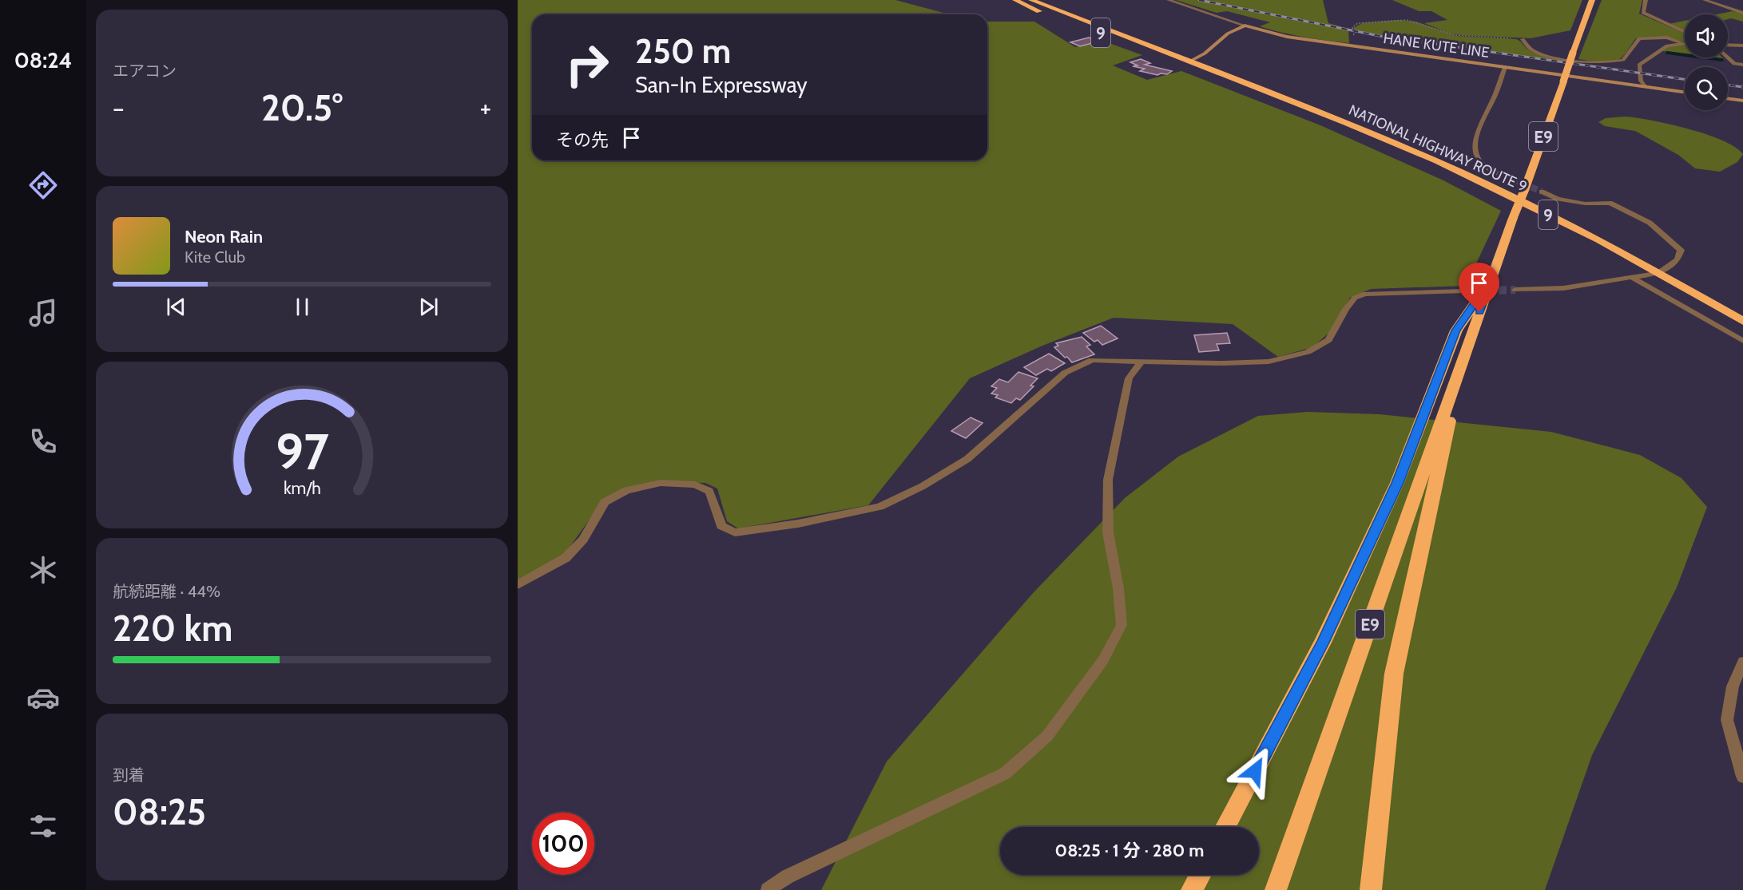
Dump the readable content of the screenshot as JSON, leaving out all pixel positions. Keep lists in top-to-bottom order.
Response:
{
  "streets": {
    "highway": ["9", "E9", "NATIONAL HIGHWAY ROUTE 9"],
    "main road": ["HANE KUTE LINE"]
  },
  "page": {
    "tabs": "08:24",
    "tile": [
      "エアコン",
      ["航続距離 · 44%", "220 km"],
      ["到着", "08:25"]
    ],
    "turn": ["250 m", "San-In Expressway"],
    "heat": ["−", "20.5°", "+"],
    "then": "その先",
    "song": ["Neon Rain", "Kite Club"],
    "limit": "100",
    "trip": "08:25 · 1 分 · 280 m",
    "gauge": ["97", "km/h"]
  }
}
